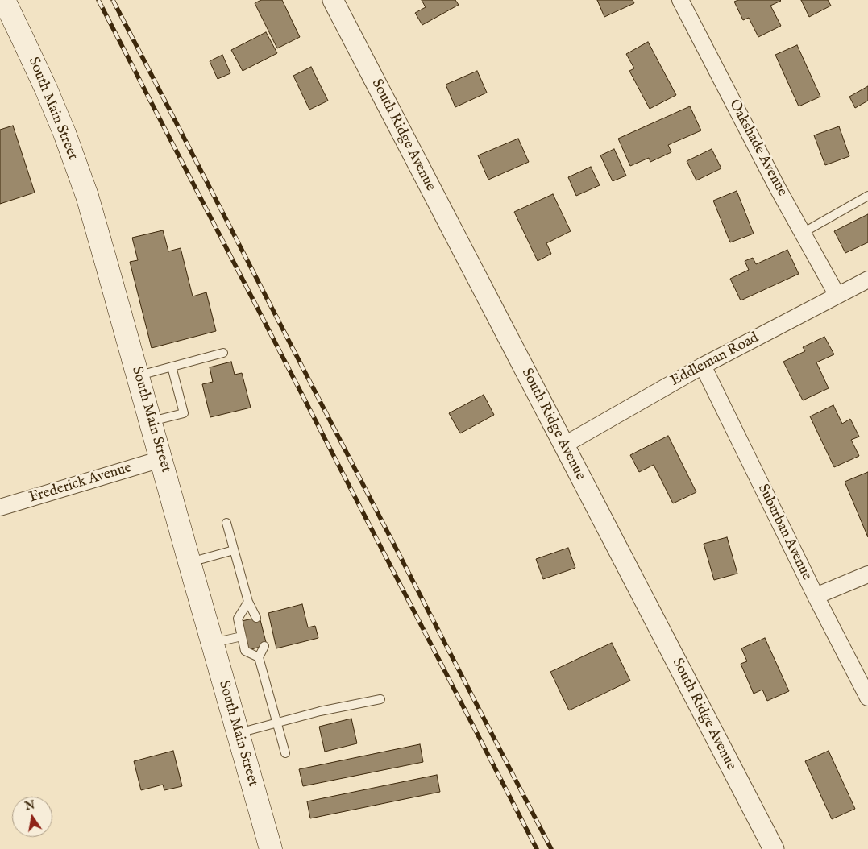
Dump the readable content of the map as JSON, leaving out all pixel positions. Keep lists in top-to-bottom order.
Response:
{
  "streets": {
    "main road": ["South Main Street"],
    "street": [
      "South Ridge Avenue",
      "Oakshade Avenue",
      "Eddleman Road",
      "Frederick Avenue",
      "Suburban Avenue"
    ]
  },
  "crossings": [
    ["South Main Street", "Frederick Avenue"],
    ["South Ridge Avenue", "Eddleman Road"],
    ["Oakshade Avenue", "Eddleman Road"],
    ["Eddleman Road", "Suburban Avenue"]
  ],
  "north": "top"
}
